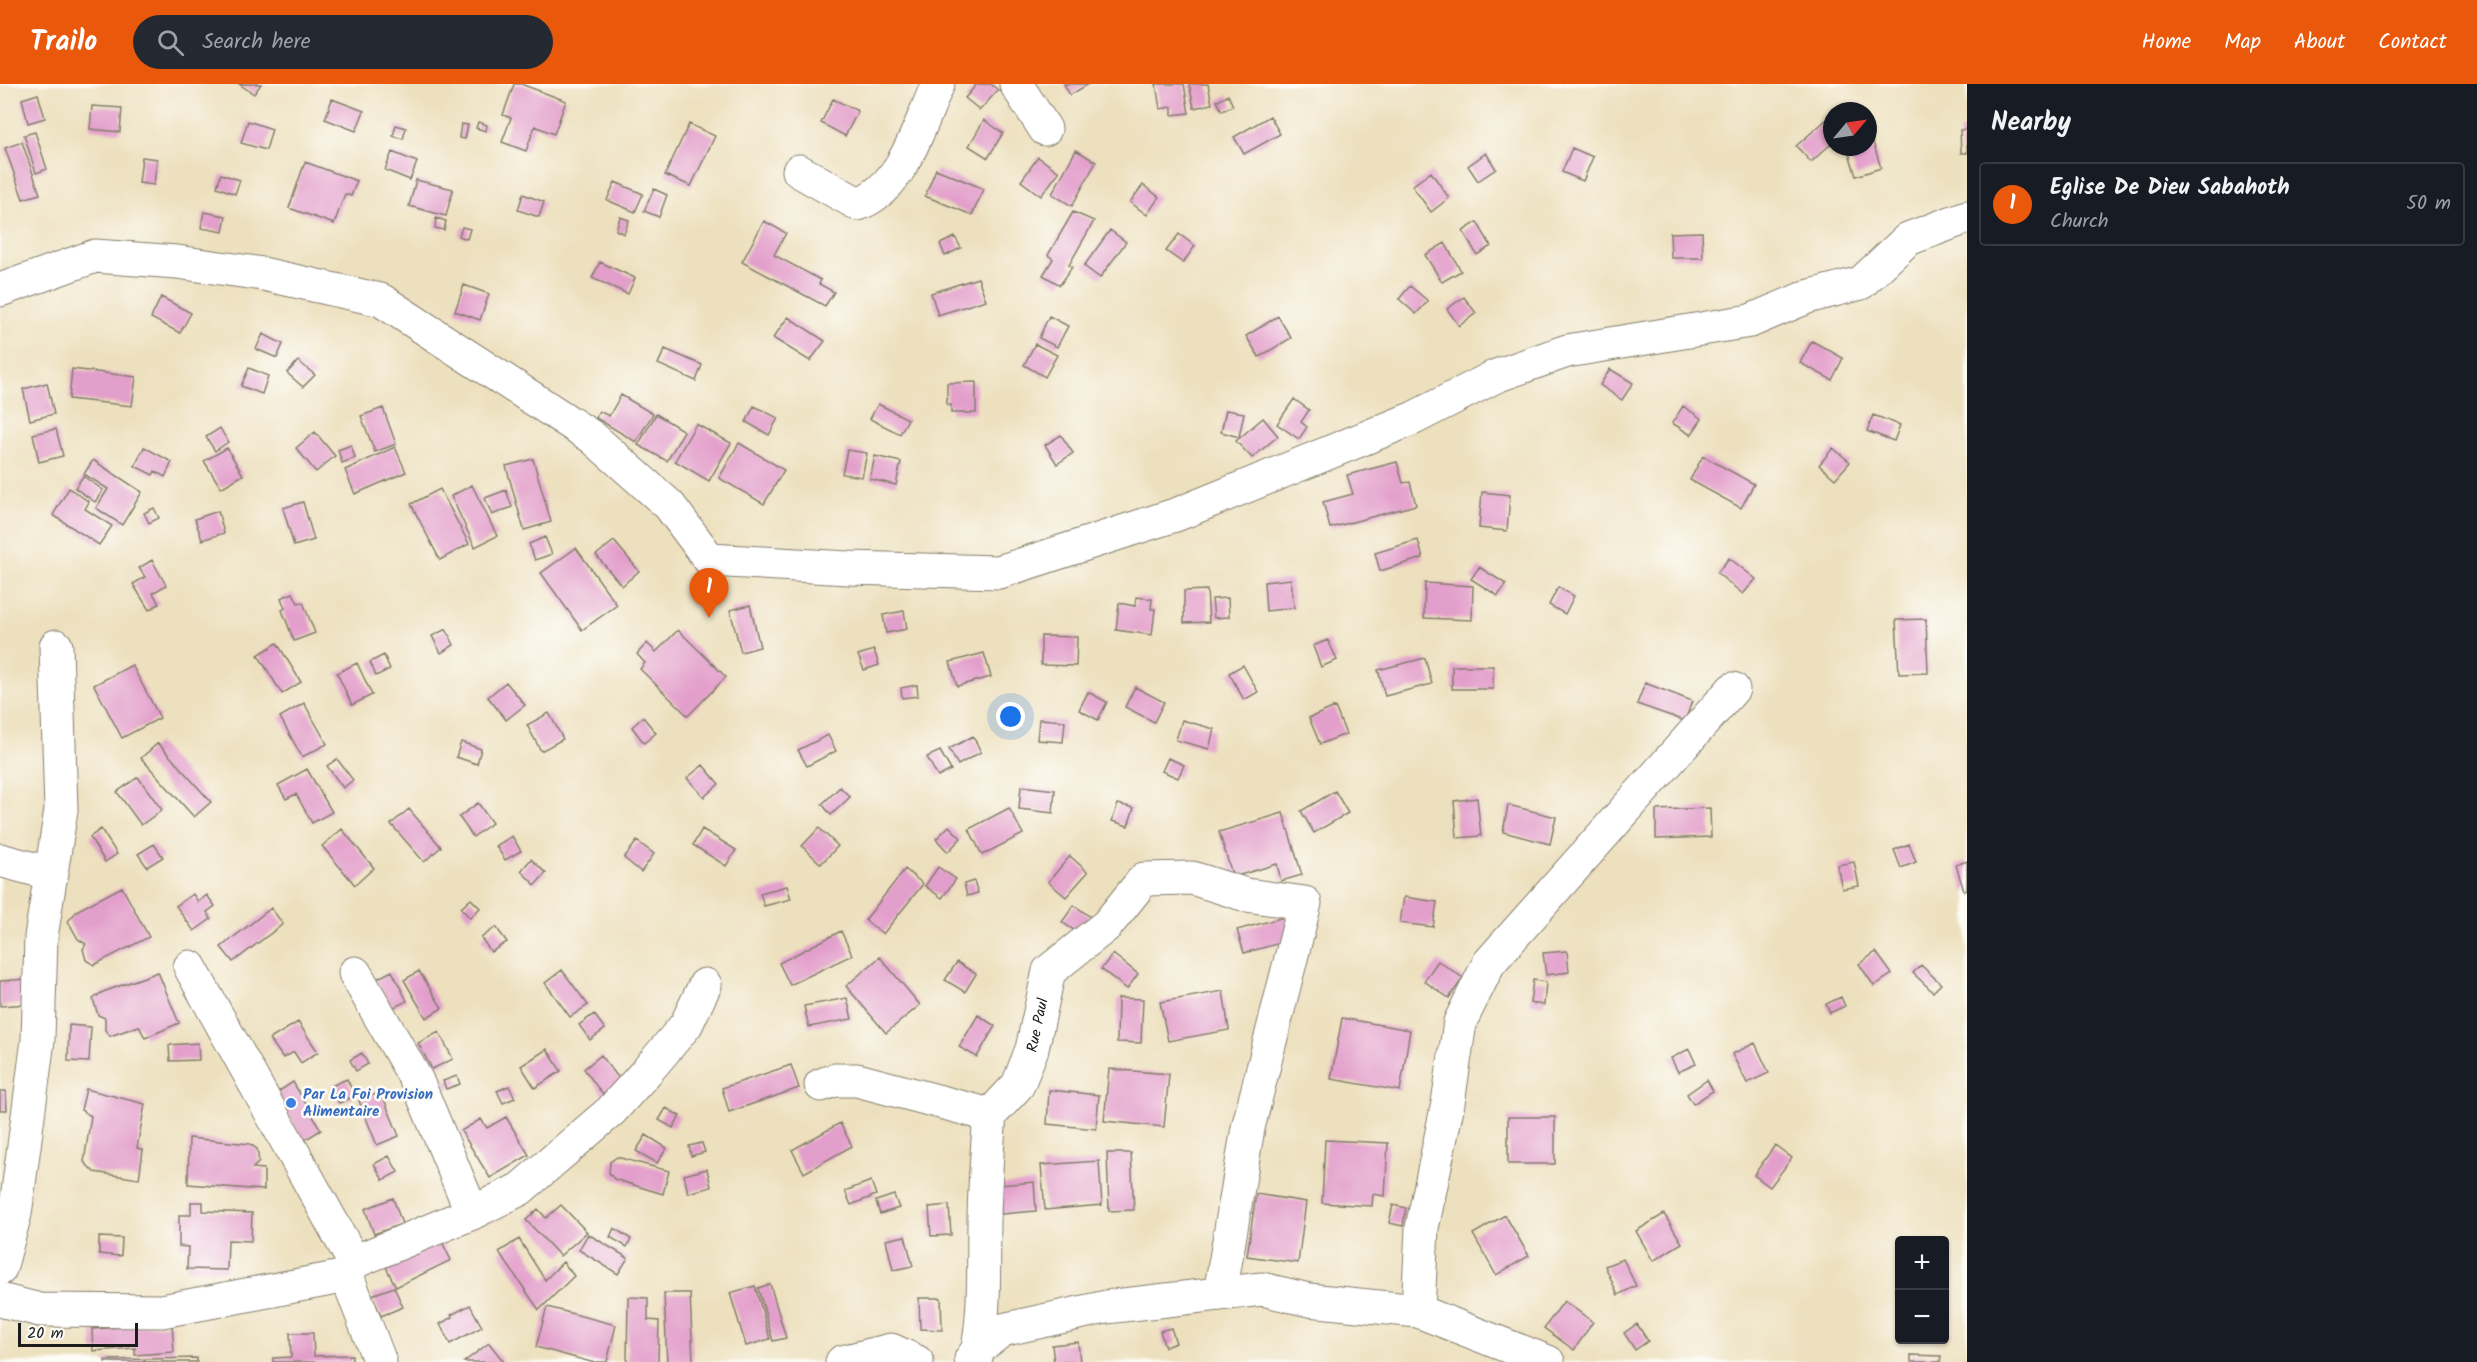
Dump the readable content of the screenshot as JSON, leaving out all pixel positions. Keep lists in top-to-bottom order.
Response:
{
  "streets": {
    "street": ["Rue Paul"]
  },
  "places": ["Par La Foi Provision Alimentaire"],
  "scale_bar": "20 m",
  "north": "top right",
  "page": {
    "header": "Trailo",
    "search": "Search here",
    "nav": [
      "Home",
      "Map",
      "About",
      "Contact"
    ],
    "heading": "Nearby",
    "list": [
      {
        "mark": "1",
        "name": "Eglise De Dieu Sabahoth",
        "note": "Church",
        "value": "50 m"
      }
    ],
    "pins": "1",
    "map_buttons": ["+", "−"],
    "scale": "20 m"
  }
}
